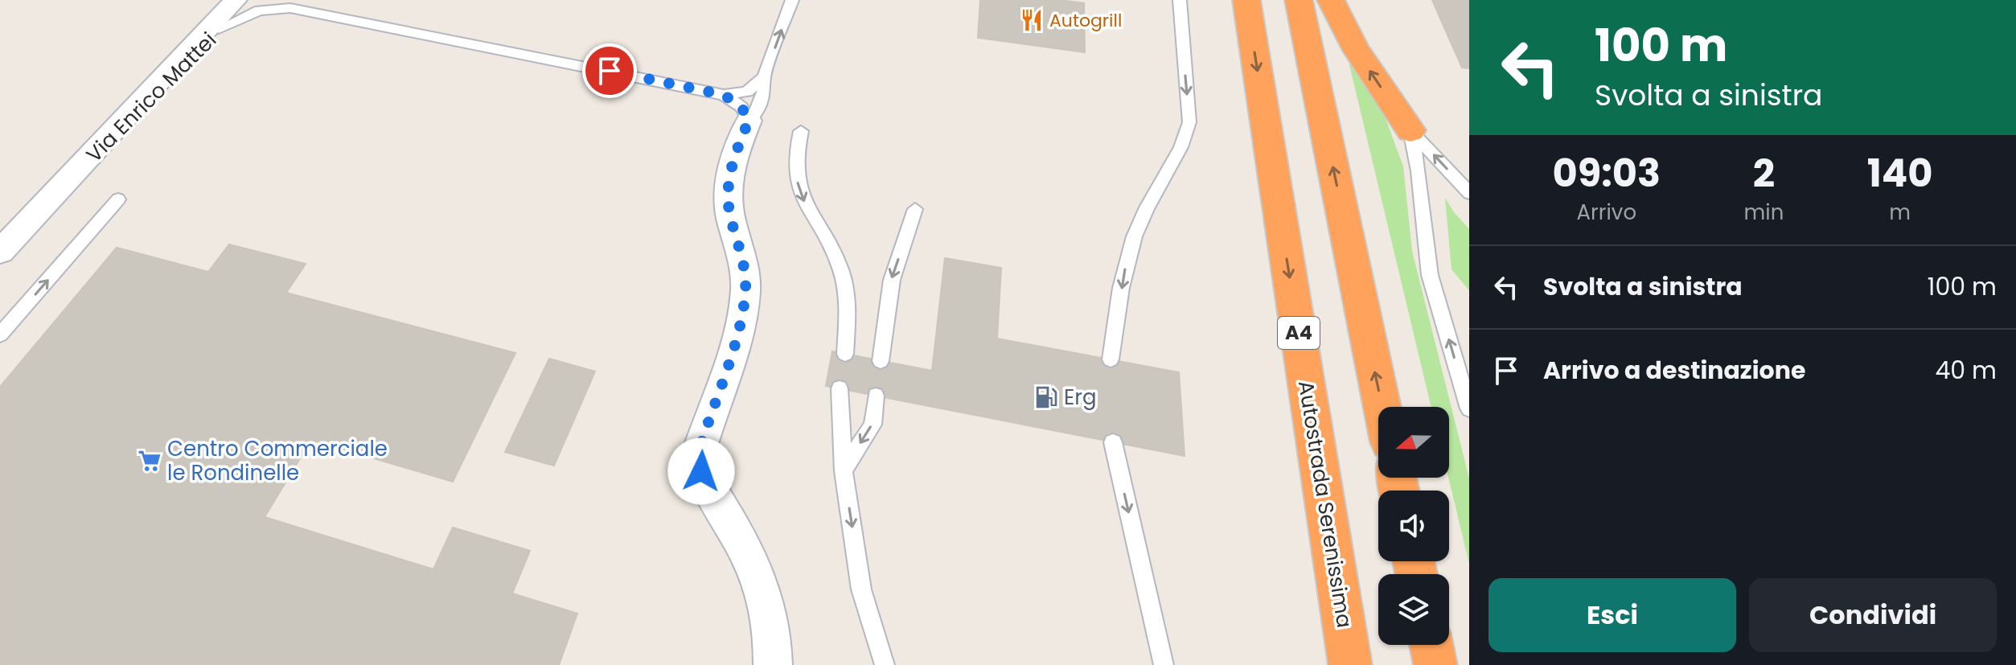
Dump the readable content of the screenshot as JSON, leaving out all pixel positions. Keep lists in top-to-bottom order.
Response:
{
  "streets": {
    "highway": ["A4", "Autostrada Serenissima"],
    "street": ["Via Enrico Mattei"]
  },
  "places": {
    "restaurant": ["Autogrill"],
    "fuel station": ["Erg"],
    "supermarket": ["Centro Commerciale le Rondinelle"]
  },
  "north": "left",
  "page": {
    "turn": ["100 m", "Svolta a sinistra"],
    "eta": [
      "09:03",
      "Arrivo",
      "2",
      "min",
      "140",
      "m"
    ],
    "list": [
      {
        "name": "Svolta a sinistra",
        "value": "100 m"
      },
      {
        "name": "Arrivo a destinazione",
        "value": "40 m"
      }
    ],
    "buttons": ["Esci", "Condividi"]
  }
}
